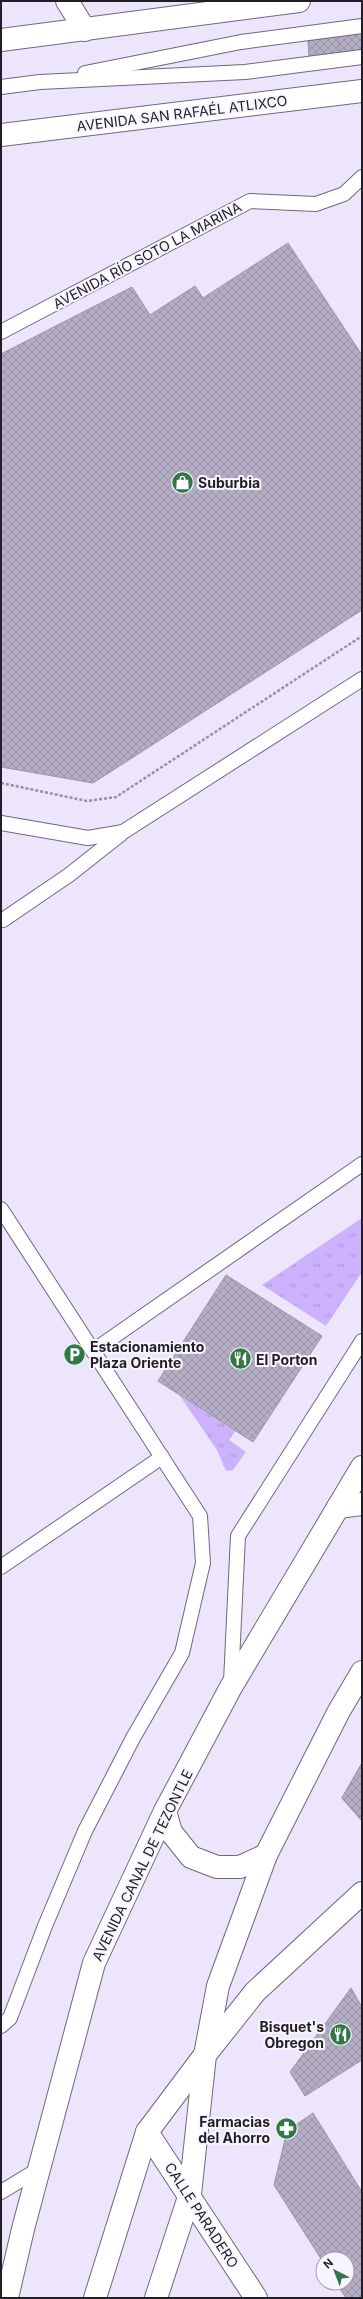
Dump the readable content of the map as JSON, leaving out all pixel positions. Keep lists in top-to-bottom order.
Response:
{
  "streets": {
    "main road": ["AVENIDA SAN RAFAÉL ATLIXCO", "AVENIDA CANAL DE TEZONTLE", "CALLE PARADERO"],
    "lane": ["AVENIDA RÍO SOTO LA MARINA"]
  },
  "places": {
    "shop": ["Suburbia"],
    "parking": ["Estacionamiento Plaza Oriente"],
    "restaurant": ["El Porton", "Bisquet's Obregon"],
    "pharmacy": ["Farmacias del Ahorro"]
  },
  "north": "top left"
}
